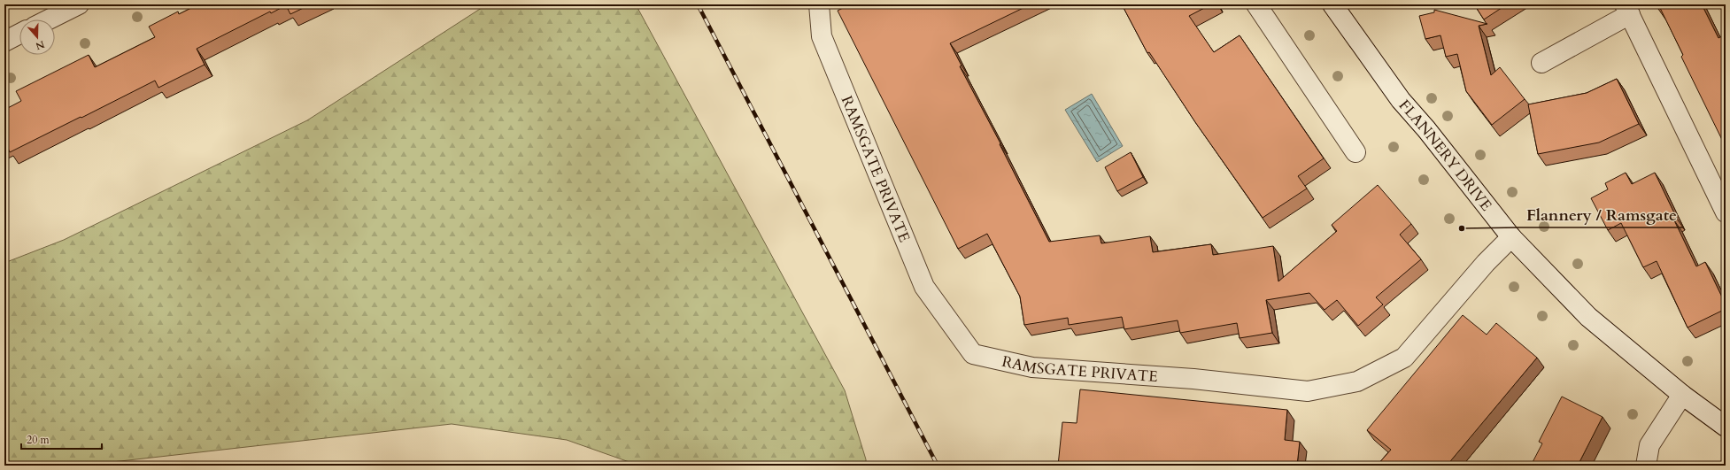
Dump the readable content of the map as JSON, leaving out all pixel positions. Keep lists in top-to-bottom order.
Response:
{
  "streets": {
    "street": ["FLANNERY DRIVE", "RAMSGATE PRIVATE"]
  },
  "crossings": [
    ["FLANNERY DRIVE", "RAMSGATE PRIVATE"]
  ],
  "places": ["Flannery / Ramsgate"],
  "scale_bar": "20 m",
  "north": "bottom"
}
